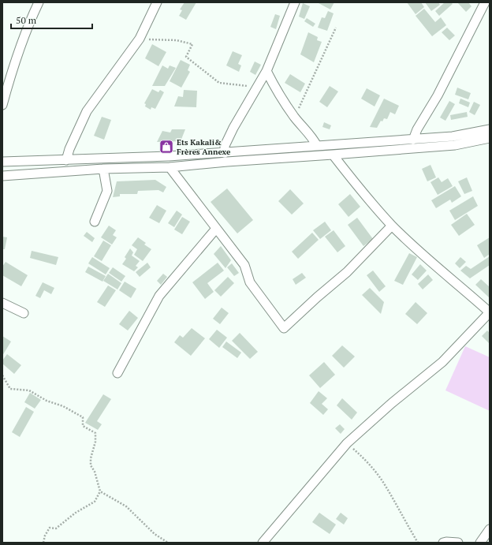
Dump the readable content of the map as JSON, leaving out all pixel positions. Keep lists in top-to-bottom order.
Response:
{
  "places": {
    "shop": ["Ets Kakali& Frères Annexe"]
  },
  "scale_bar": "50 m"
}
